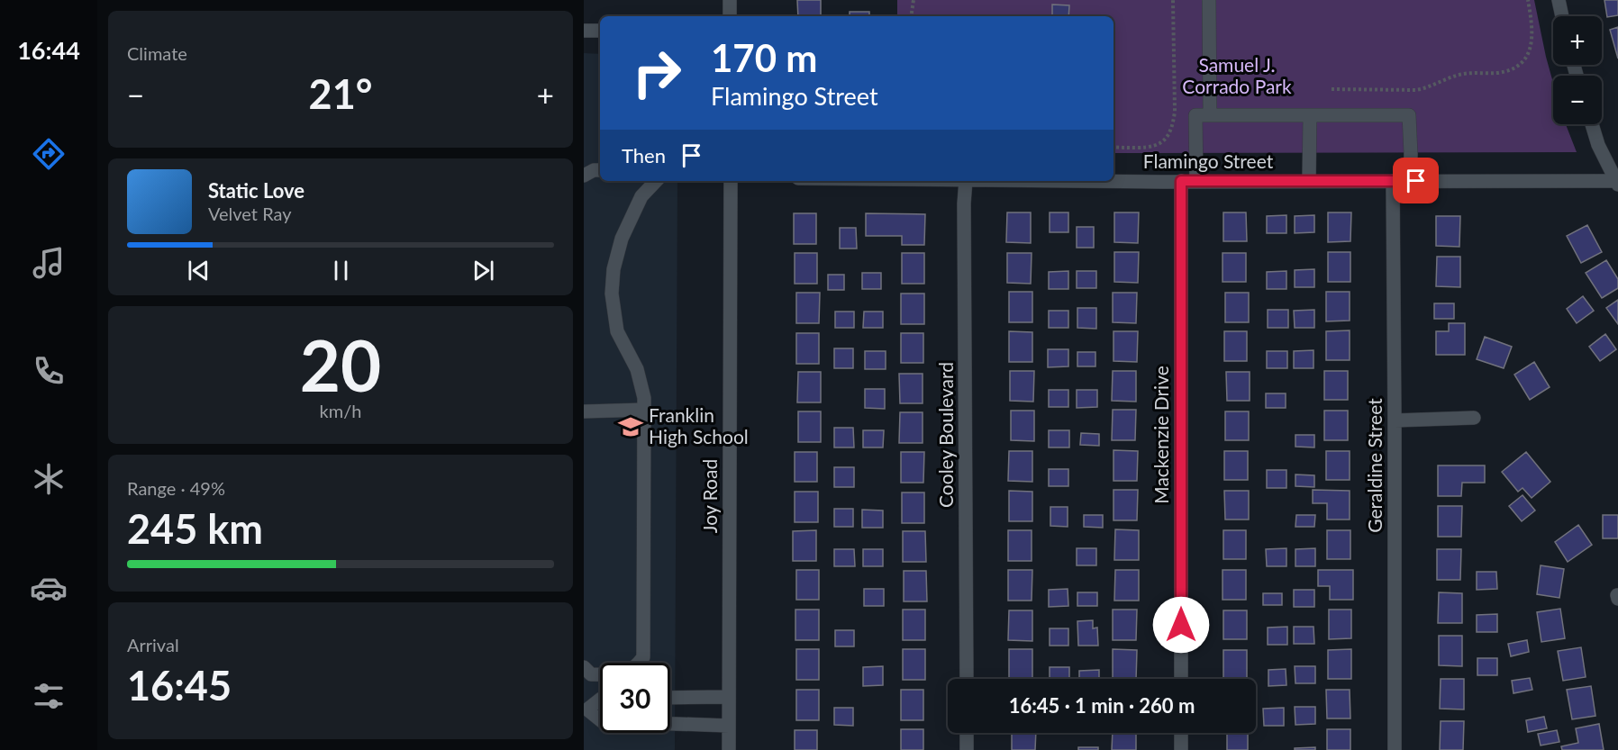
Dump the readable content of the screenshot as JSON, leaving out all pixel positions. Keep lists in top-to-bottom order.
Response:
{
  "streets": {
    "street": [
      "Flamingo Street",
      "Cooley Boulevard",
      "Mackenzie Drive",
      "Geraldine Street",
      "Joy Road"
    ]
  },
  "crossings": [
    ["Flamingo Street", "Mackenzie Drive"],
    ["Flamingo Street", "Geraldine Street"]
  ],
  "parks": ["Samuel J. Corrado Park"],
  "places": {
    "school or university": ["Franklin High School"]
  },
  "page": {
    "tabs": "16:44",
    "tile": [
      "Climate",
      ["20", "km/h"],
      ["Range · 49%", "245 km"],
      ["Arrival", "16:45"]
    ],
    "map_buttons": ["+", "−"],
    "turn": ["170 m", "Flamingo Street"],
    "heat": ["−", "21°", "+"],
    "then": "Then",
    "song": ["Static Love", "Velvet Ray"],
    "limit": "30",
    "trip": "16:45 · 1 min · 260 m"
  }
}
